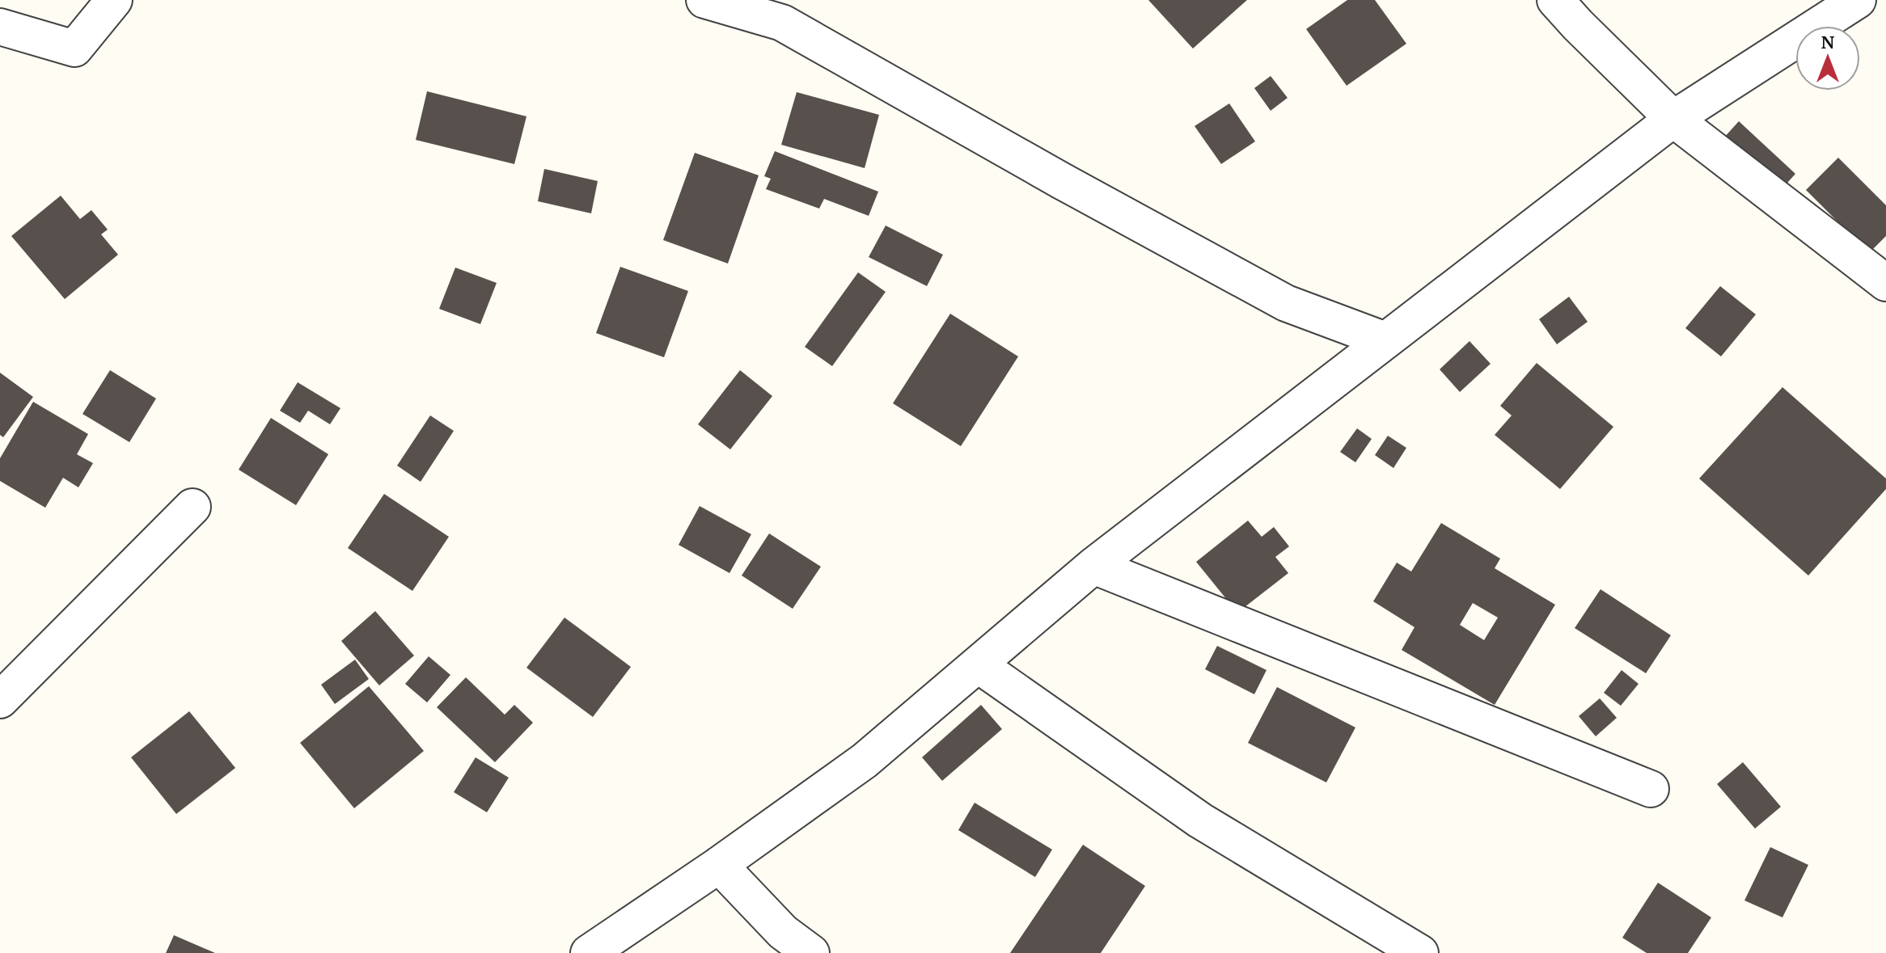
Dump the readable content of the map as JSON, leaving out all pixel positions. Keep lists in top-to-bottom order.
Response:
{
  "north": "top"
}
